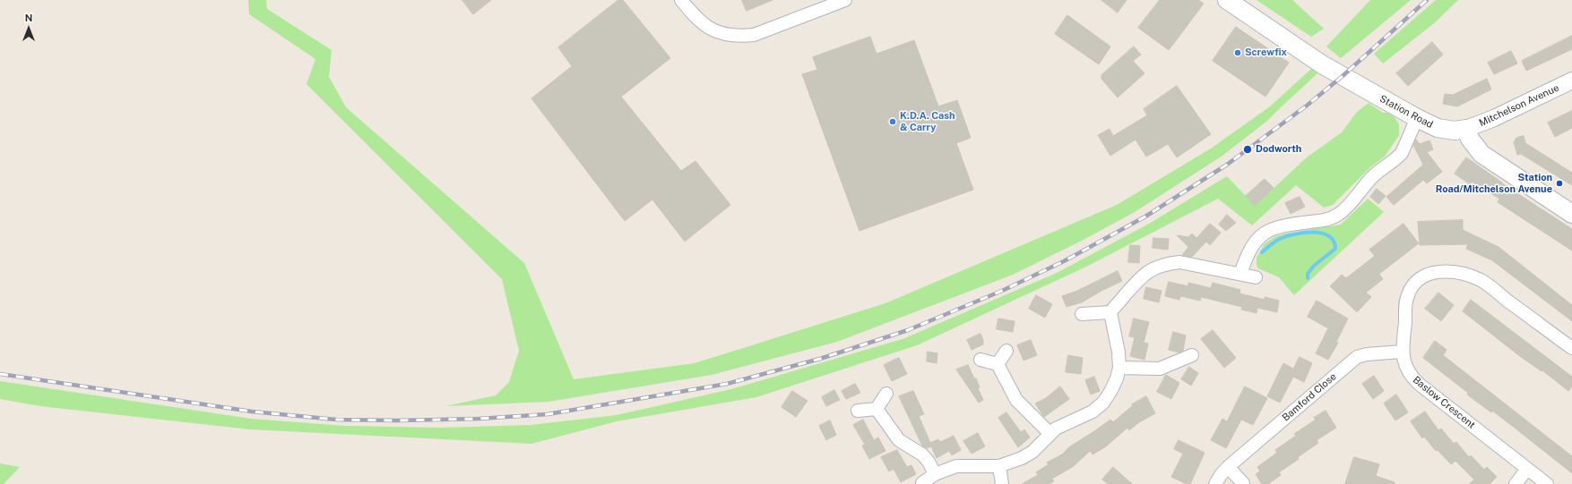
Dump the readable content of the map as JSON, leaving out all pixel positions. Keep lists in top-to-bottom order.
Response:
{
  "streets": {
    "main road": ["Station Road"],
    "street": ["Mitchelson Avenue", "Bamford Close", "Baslow Crescent"]
  },
  "crossings": [
    ["Mitchelson Avenue", "Station Road"],
    ["Bamford Close", "Baslow Crescent"]
  ],
  "places": [
    "Screwfix",
    "K.D.A. Cash & Carry",
    "Dodworth",
    "Station Road/Mitchelson Avenue"
  ],
  "north": "top"
}
